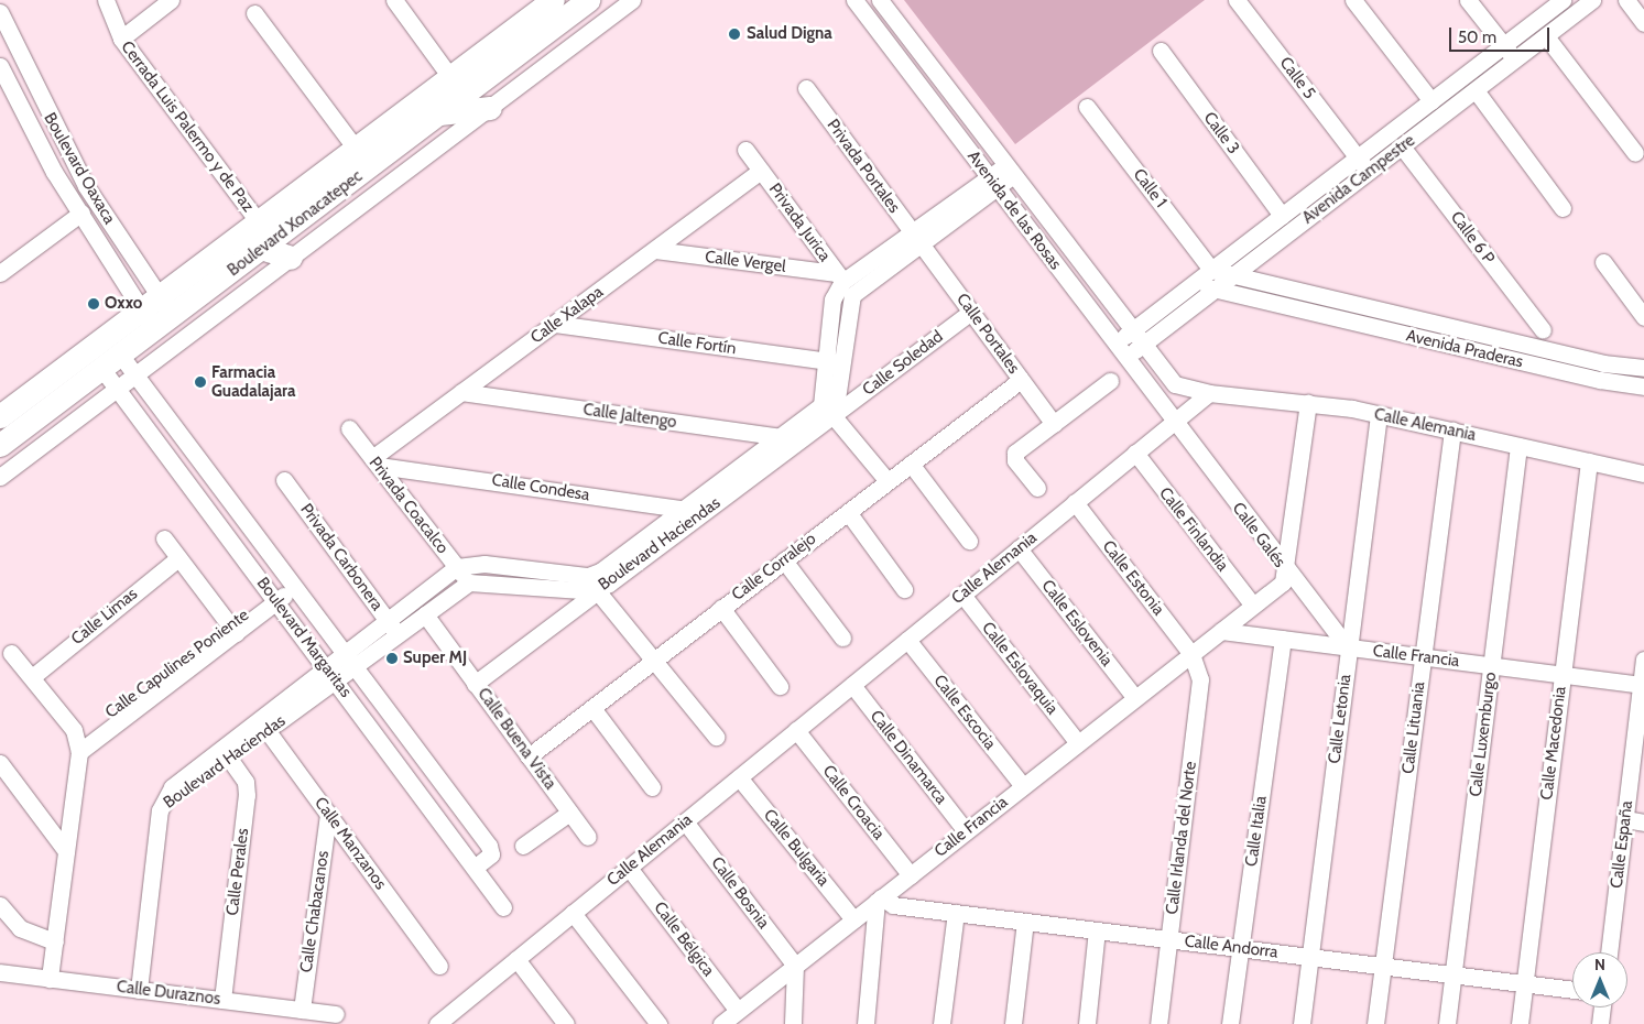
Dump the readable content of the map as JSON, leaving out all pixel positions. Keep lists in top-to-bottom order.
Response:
{
  "streets": {
    "main road": ["Boulevard Xonacatepec"],
    "street": [
      "Calle 5",
      "Cerrada Luis Palermo y de Paz",
      "Calle 3",
      "Privada Portales",
      "Boulevard Oaxaca",
      "Avenida Campestre",
      "Calle 1",
      "Avenida de las Rosas",
      "Privada Jurica",
      "Calle 6 P",
      "Calle Vergel",
      "Calle Xalapa",
      "Calle Portales",
      "Calle Fortín",
      "Avenida Praderas",
      "Calle Soledad",
      "Calle Jaltengo",
      "Calle Alemania",
      "Calle Condesa",
      "Privada Coacalco",
      "Calle Finlandia",
      "Calle Galés",
      "Boulevard Haciendas",
      "Privada Carbonera",
      "Calle Corralejo",
      "Calle Estonia",
      "Calle Limas",
      "Calle Eslovenia",
      "Boulevard Margaritas",
      "Calle Francia",
      "Calle Capulines Poniente",
      "Calle Eslovaquia",
      "Calle Escocia",
      "Calle Letonia",
      "Calle Lituania",
      "Calle Luxemburgo",
      "Calle Buena Vista",
      "Calle Macedonia",
      "Calle Dinamarca",
      "Calle Croacia",
      "Calle Italia",
      "Calle Irlanda del Norte",
      "Calle Manzanos",
      "Calle España",
      "Calle Bulgaria",
      "Calle Perales",
      "Calle Bosnia",
      "Calle Chabacanos",
      "Calle Bélgica",
      "Calle Andorra",
      "Calle Duraznos"
    ]
  },
  "crossings": [
    ["Calle 5", "Avenida Campestre"],
    ["Cerrada Luis Palermo y de Paz", "Boulevard Xonacatepec"],
    ["Calle 3", "Avenida Campestre"],
    ["Privada Portales", "Calle Portales"],
    ["Boulevard Oaxaca", "Boulevard Xonacatepec"],
    ["Avenida Campestre", "Calle 1"],
    ["Avenida Campestre", "Avenida de las Rosas"],
    ["Avenida Campestre", "Calle 6 P"],
    ["Avenida Campestre", "Avenida Praderas"],
    ["Calle 1", "Avenida Praderas"],
    ["Avenida de las Rosas", "Calle Alemania"],
    ["Avenida de las Rosas", "Calle Galés"],
    ["Privada Jurica", "Calle Vergel"],
    ["Privada Jurica", "Calle Xalapa"],
    ["Boulevard Xonacatepec", "Boulevard Margaritas"],
    ["Calle Vergel", "Calle Xalapa"],
    ["Calle Xalapa", "Calle Fortín"],
    ["Calle Xalapa", "Calle Jaltengo"],
    ["Calle Xalapa", "Calle Condesa"],
    ["Calle Xalapa", "Privada Coacalco"],
    ["Calle Portales", "Calle Soledad"],
    ["Calle Portales", "Calle Corralejo"],
    ["Calle Soledad", "Boulevard Haciendas"],
    ["Calle Jaltengo", "Boulevard Haciendas"],
    ["Calle Alemania", "Calle Finlandia"],
    ["Calle Alemania", "Calle Galés"],
    ["Calle Alemania", "Calle Estonia"],
    ["Calle Alemania", "Calle Eslovenia"],
    ["Calle Alemania", "Calle Eslovaquia"],
    ["Calle Alemania", "Calle Escocia"],
    ["Calle Alemania", "Calle Letonia"],
    ["Calle Alemania", "Calle Lituania"],
    ["Calle Alemania", "Calle Luxemburgo"],
    ["Calle Alemania", "Calle Macedonia"],
    ["Calle Alemania", "Calle Dinamarca"],
    ["Calle Alemania", "Calle Croacia"],
    ["Calle Alemania", "Calle Bulgaria"],
    ["Calle Alemania", "Calle Bosnia"],
    ["Calle Alemania", "Calle Bélgica"],
    ["Calle Condesa", "Privada Coacalco"],
    ["Calle Condesa", "Boulevard Haciendas"],
    ["Privada Coacalco", "Boulevard Haciendas"],
    ["Calle Finlandia", "Calle Francia"],
    ["Calle Galés", "Calle Francia"],
    ["Calle Galés", "Calle Letonia"],
    ["Boulevard Haciendas", "Privada Carbonera"],
    ["Boulevard Haciendas", "Boulevard Margaritas"],
    ["Boulevard Haciendas", "Calle Buena Vista"],
    ["Boulevard Haciendas", "Calle Manzanos"],
    ["Boulevard Haciendas", "Calle Perales"],
    ["Boulevard Haciendas", "Calle Duraznos"],
    ["Calle Corralejo", "Calle Buena Vista"],
    ["Calle Estonia", "Calle Francia"],
    ["Calle Estonia", "Calle Irlanda del Norte"],
    ["Calle Eslovenia", "Calle Francia"],
    ["Boulevard Margaritas", "Calle Capulines Poniente"],
    ["Calle Francia", "Calle Eslovaquia"],
    ["Calle Francia", "Calle Escocia"],
    ["Calle Francia", "Calle Letonia"],
    ["Calle Francia", "Calle Lituania"],
    ["Calle Francia", "Calle Luxemburgo"],
    ["Calle Francia", "Calle Macedonia"],
    ["Calle Francia", "Calle Dinamarca"],
    ["Calle Francia", "Calle Croacia"],
    ["Calle Francia", "Calle Italia"],
    ["Calle Francia", "Calle Irlanda del Norte"],
    ["Calle Francia", "Calle España"],
    ["Calle Francia", "Calle Bulgaria"],
    ["Calle Francia", "Calle Bosnia"],
    ["Calle Francia", "Calle Bélgica"],
    ["Calle Francia", "Calle Andorra"],
    ["Calle Letonia", "Calle Andorra"],
    ["Calle Lituania", "Calle Andorra"],
    ["Calle Luxemburgo", "Calle Andorra"],
    ["Calle Macedonia", "Calle Andorra"],
    ["Calle Italia", "Calle Andorra"],
    ["Calle Irlanda del Norte", "Calle Andorra"],
    ["Calle Manzanos", "Calle Chabacanos"],
    ["Calle Perales", "Calle Duraznos"],
    ["Calle Chabacanos", "Calle Duraznos"]
  ],
  "places": [
    "Salud Digna",
    "Oxxo",
    "Farmacia Guadalajara",
    "Super MJ"
  ],
  "scale_bar": "50 m",
  "north": "top"
}
